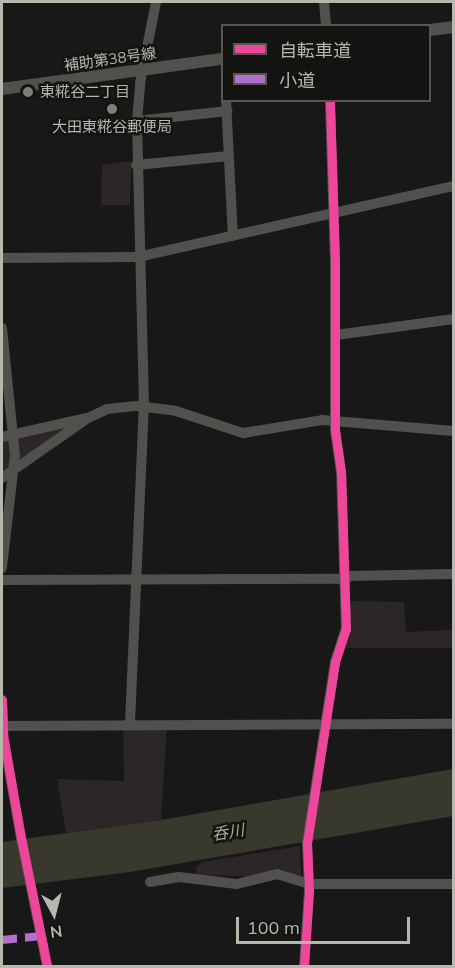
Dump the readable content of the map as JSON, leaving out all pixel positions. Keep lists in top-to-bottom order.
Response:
{
  "streets": {
    "street": ["補助第38号線"]
  },
  "water": ["呑川"],
  "places": ["東糀谷二丁目", "大田東糀谷郵便局"],
  "legend": ["自転車道", "小道"],
  "scale_bar": "100 m",
  "north": "bottom"
}
